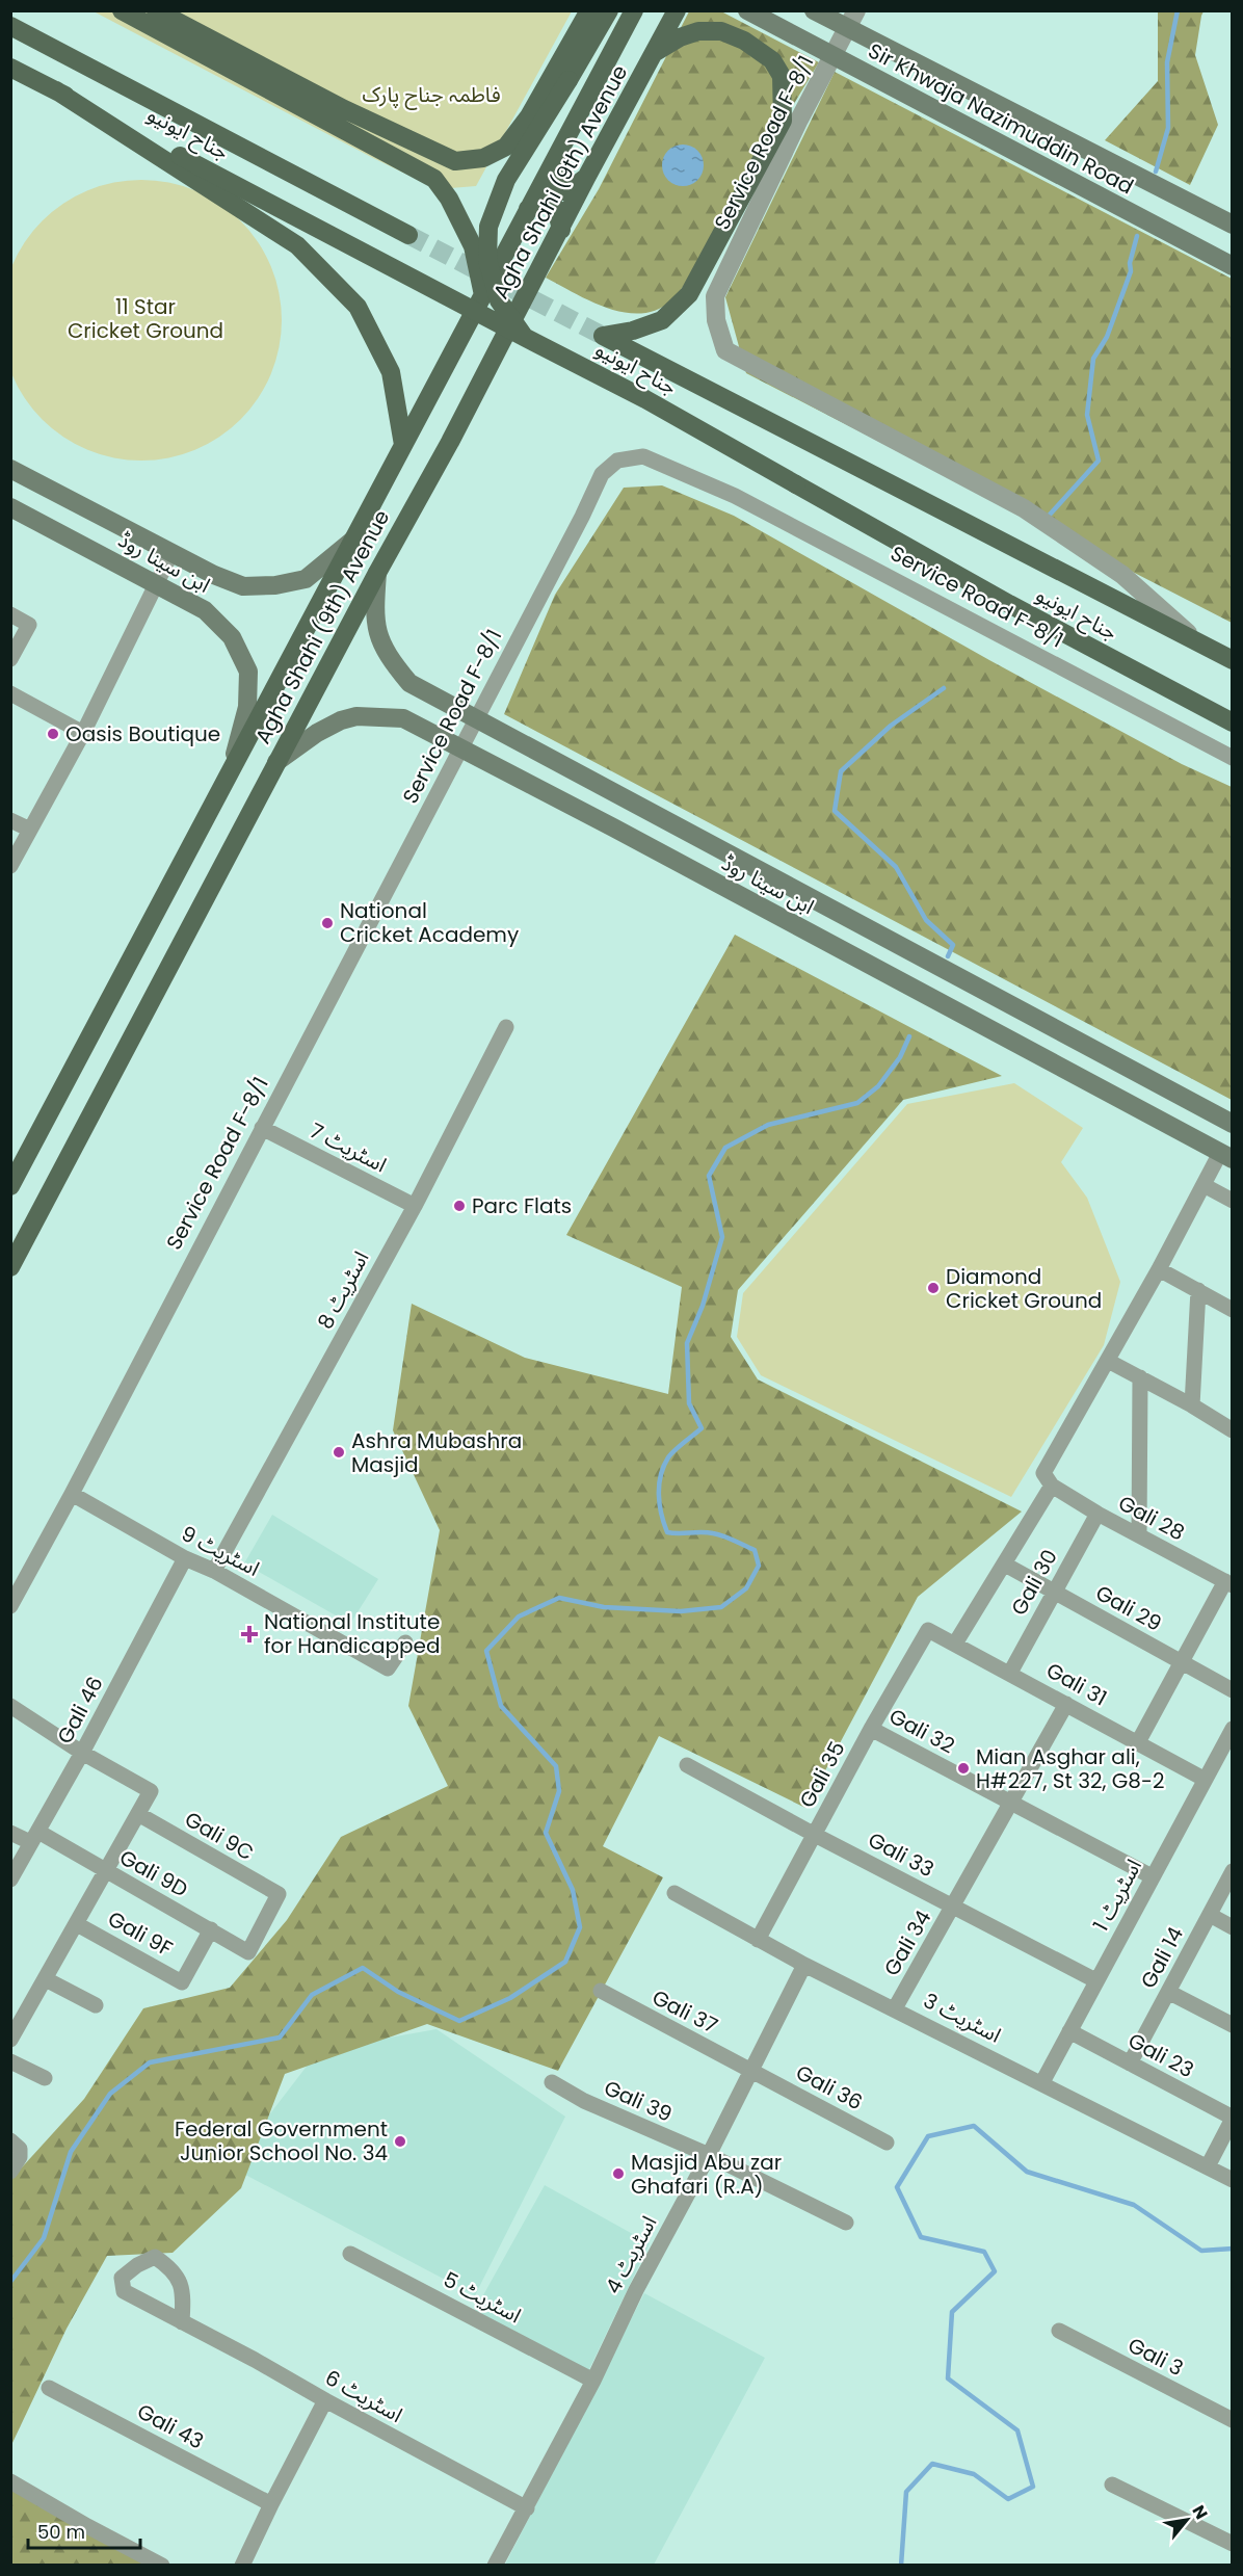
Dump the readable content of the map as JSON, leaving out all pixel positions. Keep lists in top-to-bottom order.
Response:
{
  "streets": {
    "main road": [
      "Sir Khwaja Nazimuddin Road",
      "جناح ایونیو",
      "Agha Shahi (9th) Avenue",
      "ابن سینا روڈ"
    ],
    "street": [
      "Service Road F-8/1",
      "اسٹریٹ 7",
      "اسٹریٹ 8",
      "Gali 28",
      "اسٹریٹ 9",
      "Gali 30",
      "Gali 29",
      "Gali 31",
      "Gali 46",
      "Gali 32",
      "Gali 35",
      "Gali 9C",
      "Gali 33",
      "Gali 9D",
      "اسٹریٹ 1",
      "Gali 9F",
      "Gali 34",
      "Gali 14",
      "Gali 37",
      "اسٹریٹ 3",
      "Gali 23",
      "Gali 36",
      "Gali 39",
      "اسٹریٹ 4",
      "اسٹریٹ 5",
      "Gali 3",
      "اسٹریٹ 6",
      "Gali 43"
    ]
  },
  "crossings": [
    ["Sir Khwaja Nazimuddin Road", "Service Road F-8/1"],
    ["جناح ایونیو", "Service Road F-8/1"],
    ["جناح ایونیو", "Agha Shahi (9th) Avenue"],
    ["Service Road F-8/1", "ابن سینا روڈ"],
    ["Service Road F-8/1", "اسٹریٹ 7"],
    ["Service Road F-8/1", "اسٹریٹ 9"],
    ["Agha Shahi (9th) Avenue", "ابن سینا روڈ"],
    ["اسٹریٹ 7", "اسٹریٹ 8"],
    ["اسٹریٹ 8", "اسٹریٹ 9"],
    ["Gali 28", "Gali 30"],
    ["اسٹریٹ 9", "Gali 46"],
    ["Gali 30", "Gali 29"],
    ["Gali 30", "Gali 31"],
    ["Gali 31", "Gali 35"],
    ["Gali 31", "اسٹریٹ 1"],
    ["Gali 31", "Gali 34"],
    ["Gali 46", "Gali 9D"],
    ["Gali 32", "Gali 35"],
    ["Gali 32", "اسٹریٹ 1"],
    ["Gali 32", "Gali 34"],
    ["Gali 35", "Gali 33"],
    ["Gali 35", "اسٹریٹ 3"],
    ["Gali 9C", "Gali 9D"],
    ["Gali 33", "اسٹریٹ 1"],
    ["Gali 33", "Gali 34"],
    ["Gali 9D", "Gali 9F"],
    ["اسٹریٹ 1", "اسٹریٹ 3"],
    ["اسٹریٹ 1", "Gali 23"],
    ["Gali 34", "اسٹریٹ 3"],
    ["Gali 14", "Gali 23"],
    ["Gali 37", "Gali 36"],
    ["Gali 37", "اسٹریٹ 4"],
    ["اسٹریٹ 3", "اسٹریٹ 4"],
    ["Gali 36", "اسٹریٹ 4"],
    ["Gali 39", "اسٹریٹ 4"],
    ["اسٹریٹ 4", "اسٹریٹ 5"],
    ["اسٹریٹ 4", "اسٹریٹ 6"]
  ],
  "parks": ["فاطمہ جناح پارک", "11 Star Cricket Ground"],
  "places": {
    "other": [
      "Oasis Boutique",
      "National Cricket Academy",
      "Parc Flats",
      "Diamond Cricket Ground",
      "Ashra Mubashra Masjid",
      "Mian Asghar ali, H#227, St 32, G8-2",
      "Federal Government Junior School No. 34",
      "Masjid Abu zar Ghafari (R.A)"
    ],
    "health": ["National Institute for Handicapped"]
  },
  "scale_bar": "50 m",
  "north": "top right"
}
